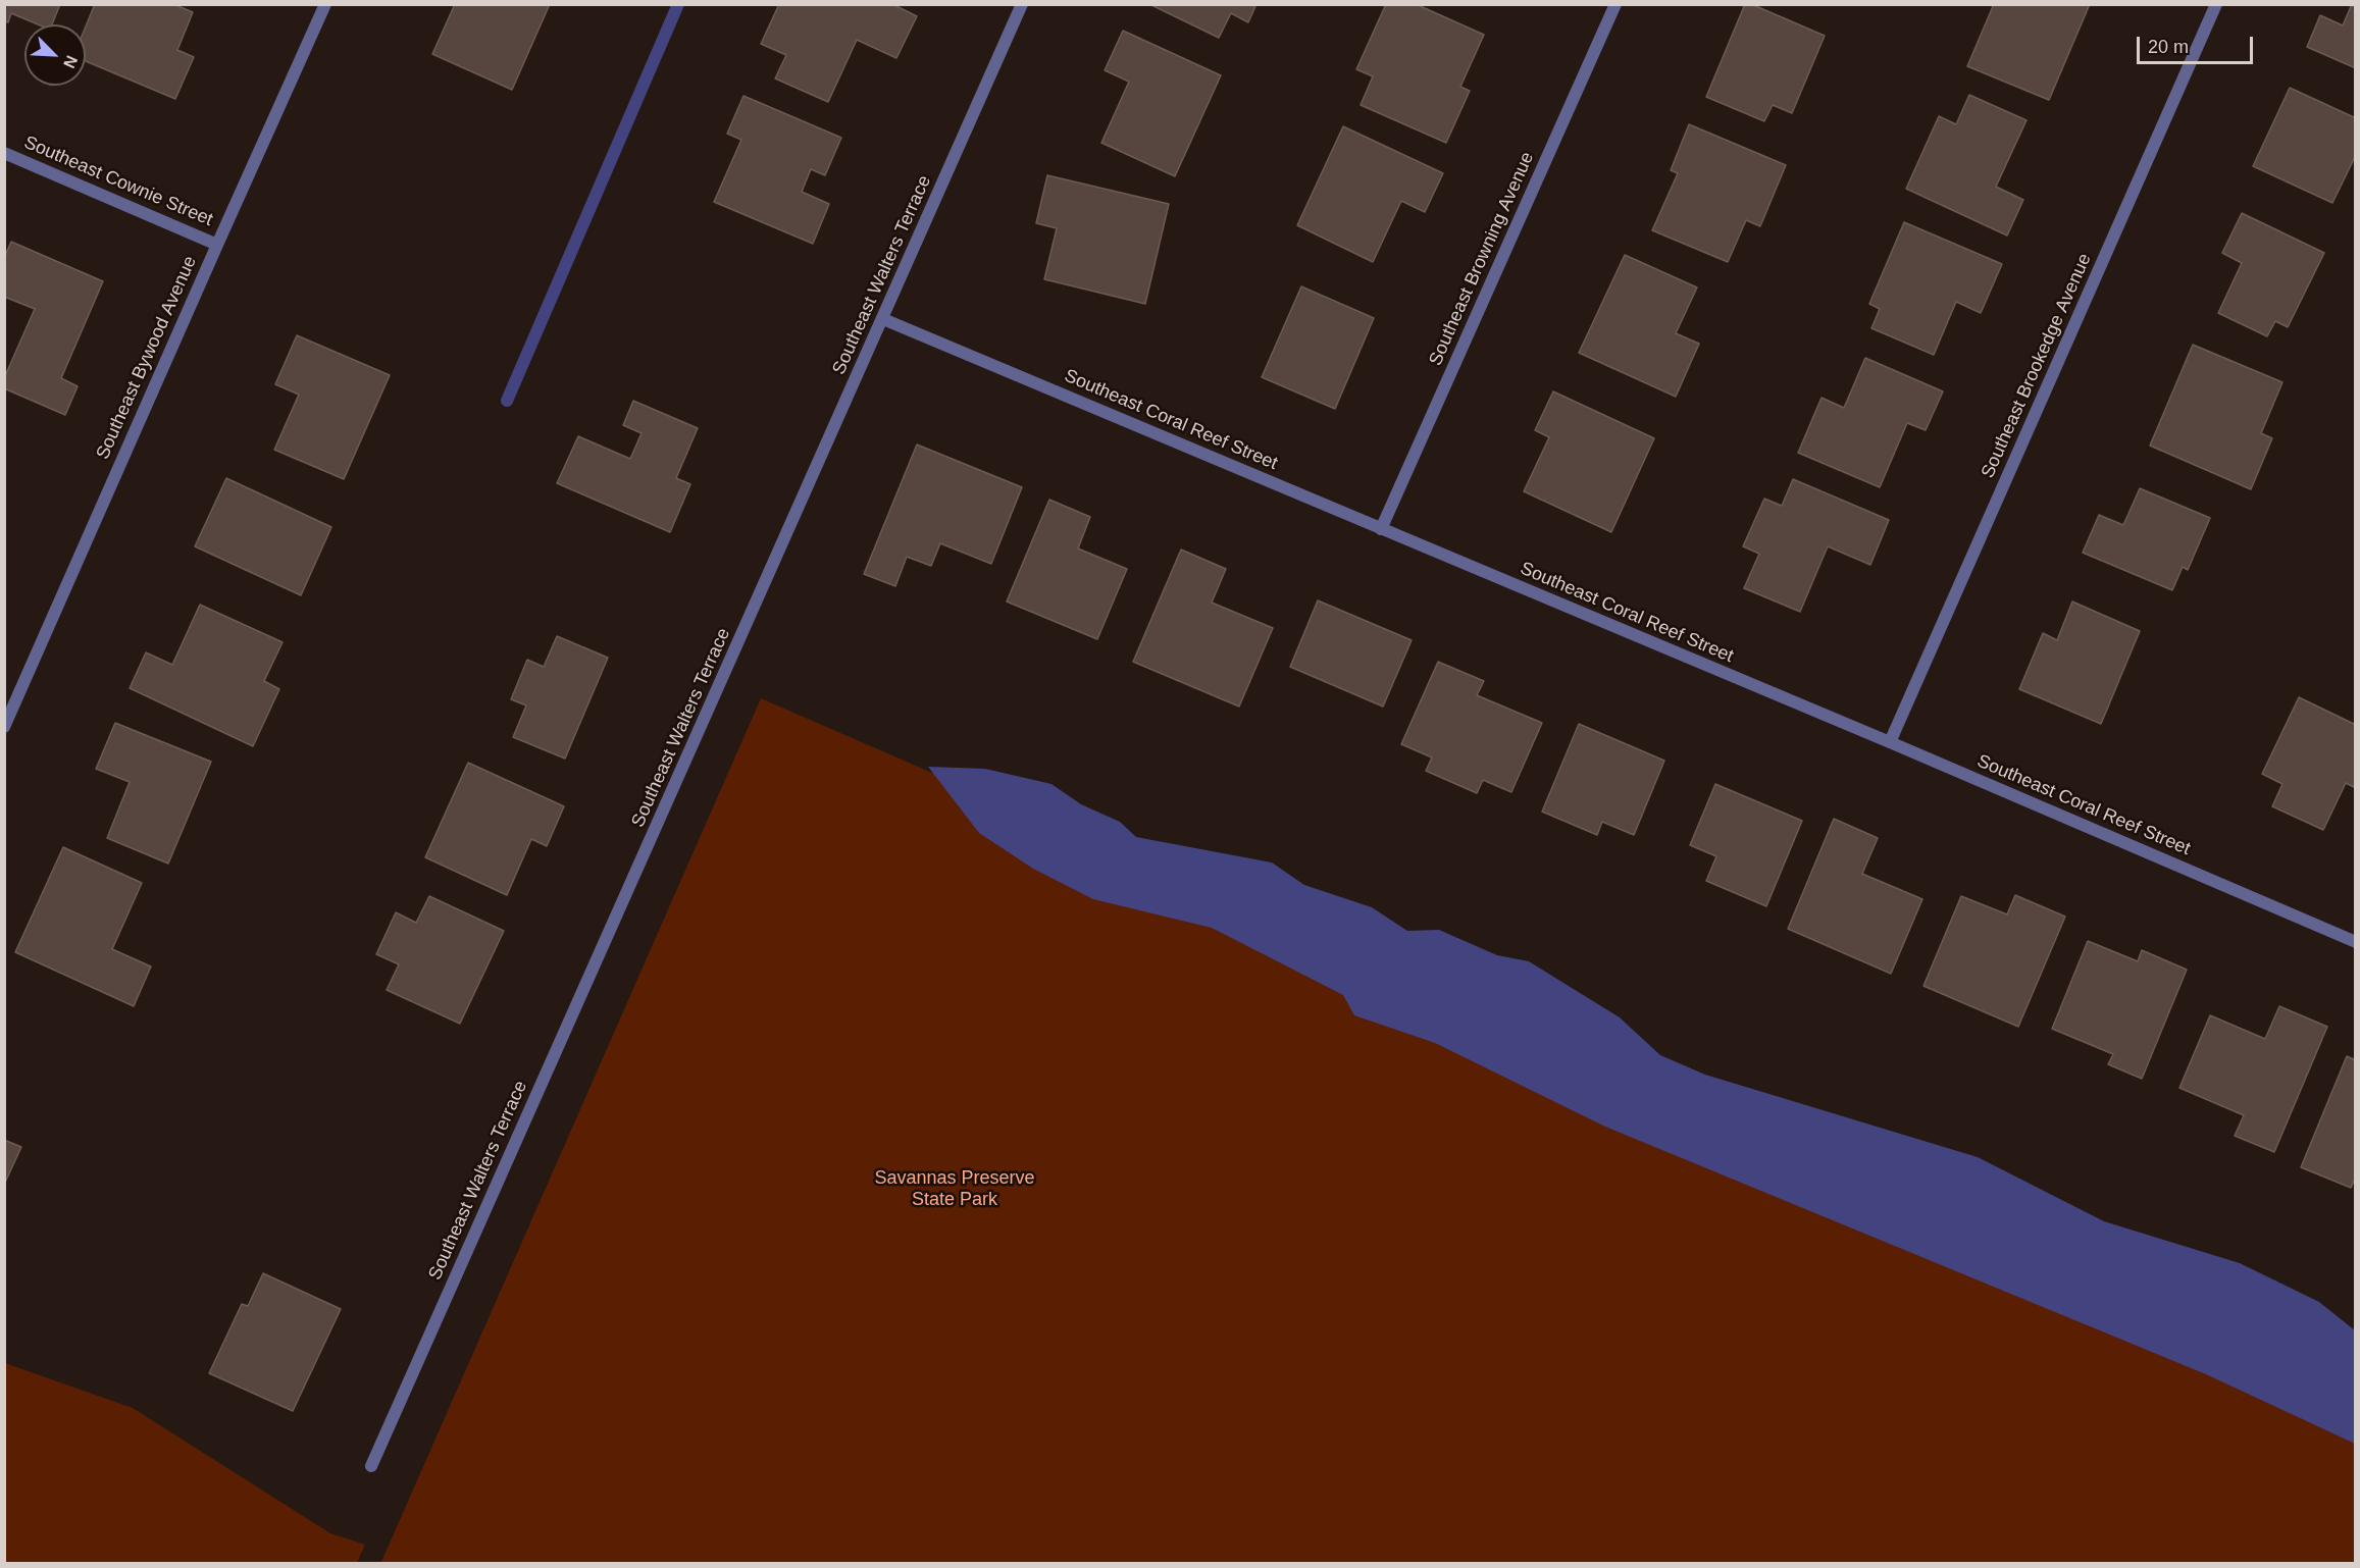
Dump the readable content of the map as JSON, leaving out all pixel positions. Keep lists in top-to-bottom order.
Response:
{
  "streets": {
    "street": [
      "Southeast Cownie Street",
      "Southeast Browning Avenue",
      "Southeast Walters Terrace",
      "Southeast Bywood Avenue",
      "Southeast Brookedge Avenue",
      "Southeast Coral Reef Street"
    ]
  },
  "crossings": [
    ["Southeast Cownie Street", "Southeast Bywood Avenue"],
    ["Southeast Browning Avenue", "Southeast Coral Reef Street"],
    ["Southeast Walters Terrace", "Southeast Coral Reef Street"],
    ["Southeast Brookedge Avenue", "Southeast Coral Reef Street"]
  ],
  "parks": ["Savannas Preserve State Park"],
  "scale_bar": "20 m",
  "north": "bottom right"
}
